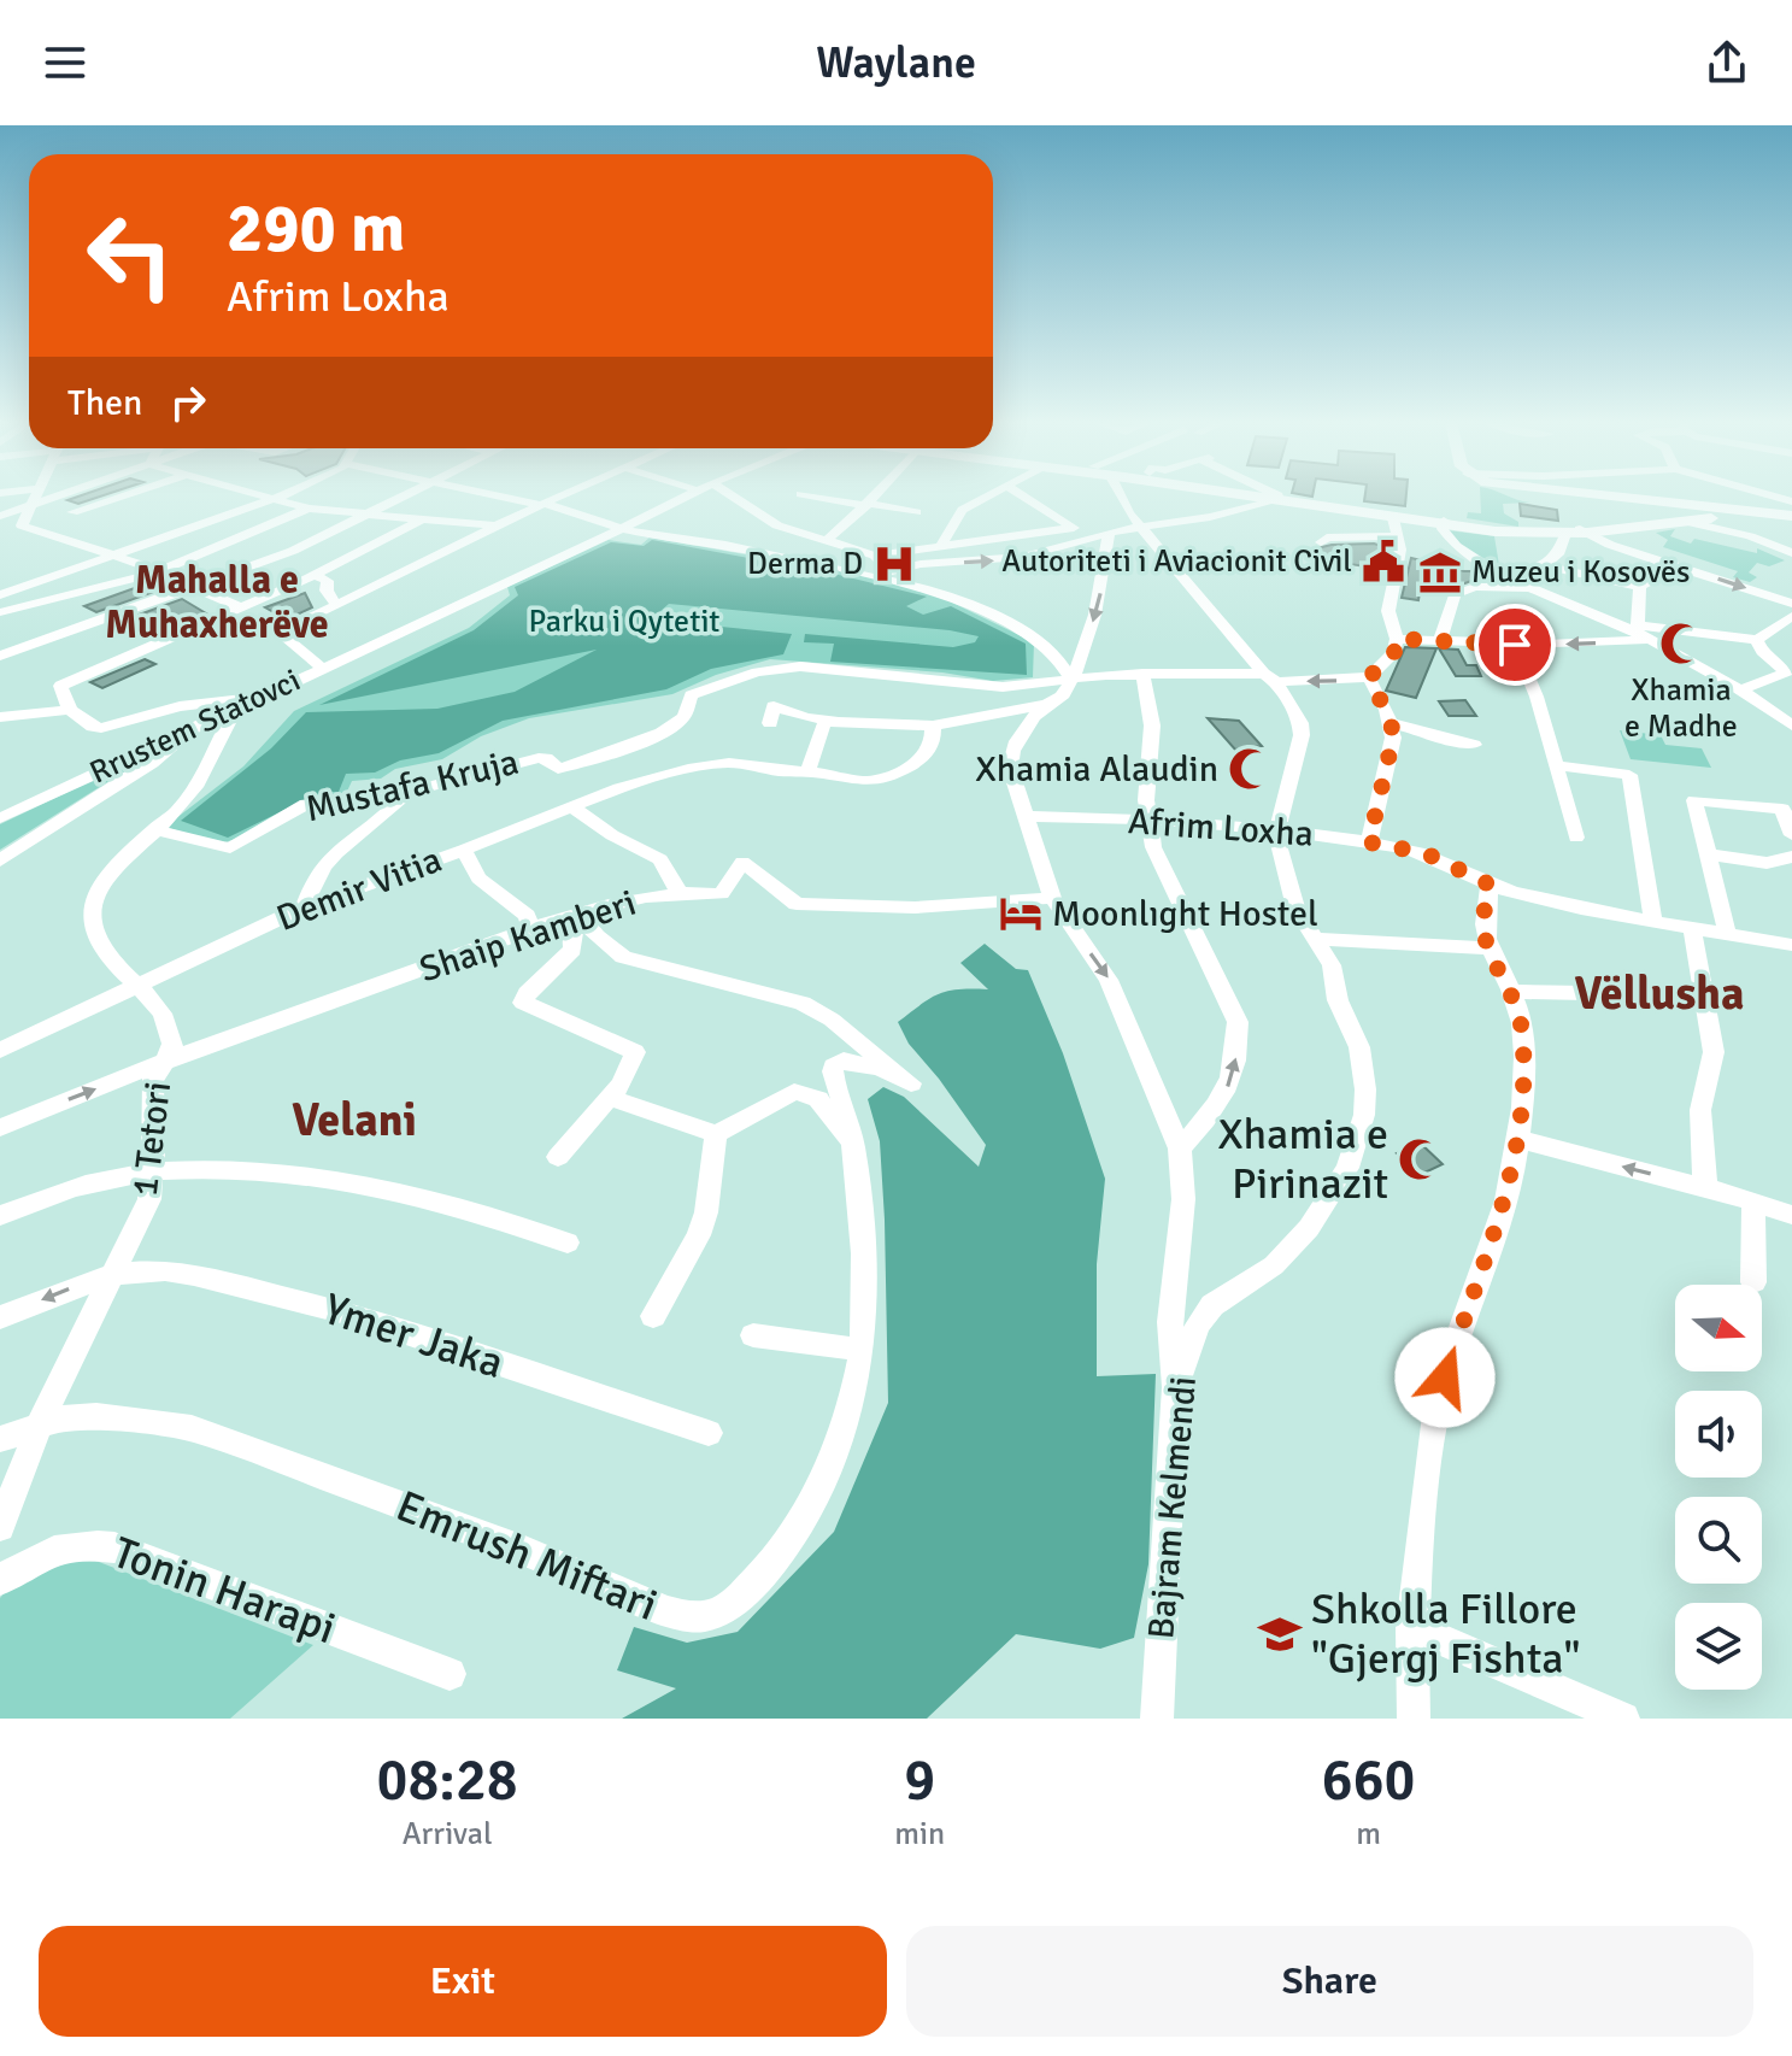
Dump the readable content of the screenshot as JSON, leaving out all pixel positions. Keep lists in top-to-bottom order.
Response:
{
  "streets": {
    "street": [
      "Rrustem Statovci",
      "Mustafa Kruja",
      "Afrim Loxha",
      "Demir Vitia",
      "Shaip Kamberi",
      "1 Tetori",
      "Ymer Jaka",
      "Bajram Kelmendi",
      "Emrush Miftari",
      "Tonin Harapi"
    ]
  },
  "crossings": [
    ["Rrustem Statovci", "1 Tetori"],
    ["Mustafa Kruja", "Demir Vitia"],
    ["Mustafa Kruja", "1 Tetori"],
    ["Afrim Loxha", "Bajram Kelmendi"],
    ["Demir Vitia", "1 Tetori"],
    ["Shaip Kamberi", "1 Tetori"],
    ["Shaip Kamberi", "Emrush Miftari"],
    ["1 Tetori", "Ymer Jaka"],
    ["1 Tetori", "Emrush Miftari"]
  ],
  "districts": ["Mahalla e Muhaxherëve", "Vëllusha", "Velani"],
  "parks": ["Parku i Qytetit"],
  "places": {
    "public building": ["Autoriteti i Aviacionit Civil"],
    "hospital": ["Derma D"],
    "museum": ["Muzeu i Kosovës"],
    "mosque": ["Xhamia e Madhe", "Xhamia Alaudin", "Xhamia e Pirinazit"],
    "hotel": ["Moonlıght Hostel"],
    "school or university": ["Shkolla Fillore \"Gjergj Fishta\""]
  },
  "north": "right",
  "page": {
    "header": "Waylane",
    "turn": ["290 m", "Afrim Loxha"],
    "then": "Then",
    "eta": [
      "08:28",
      "Arrival",
      "9",
      "min",
      "660",
      "m"
    ],
    "buttons": ["Exit", "Share"]
  }
}
